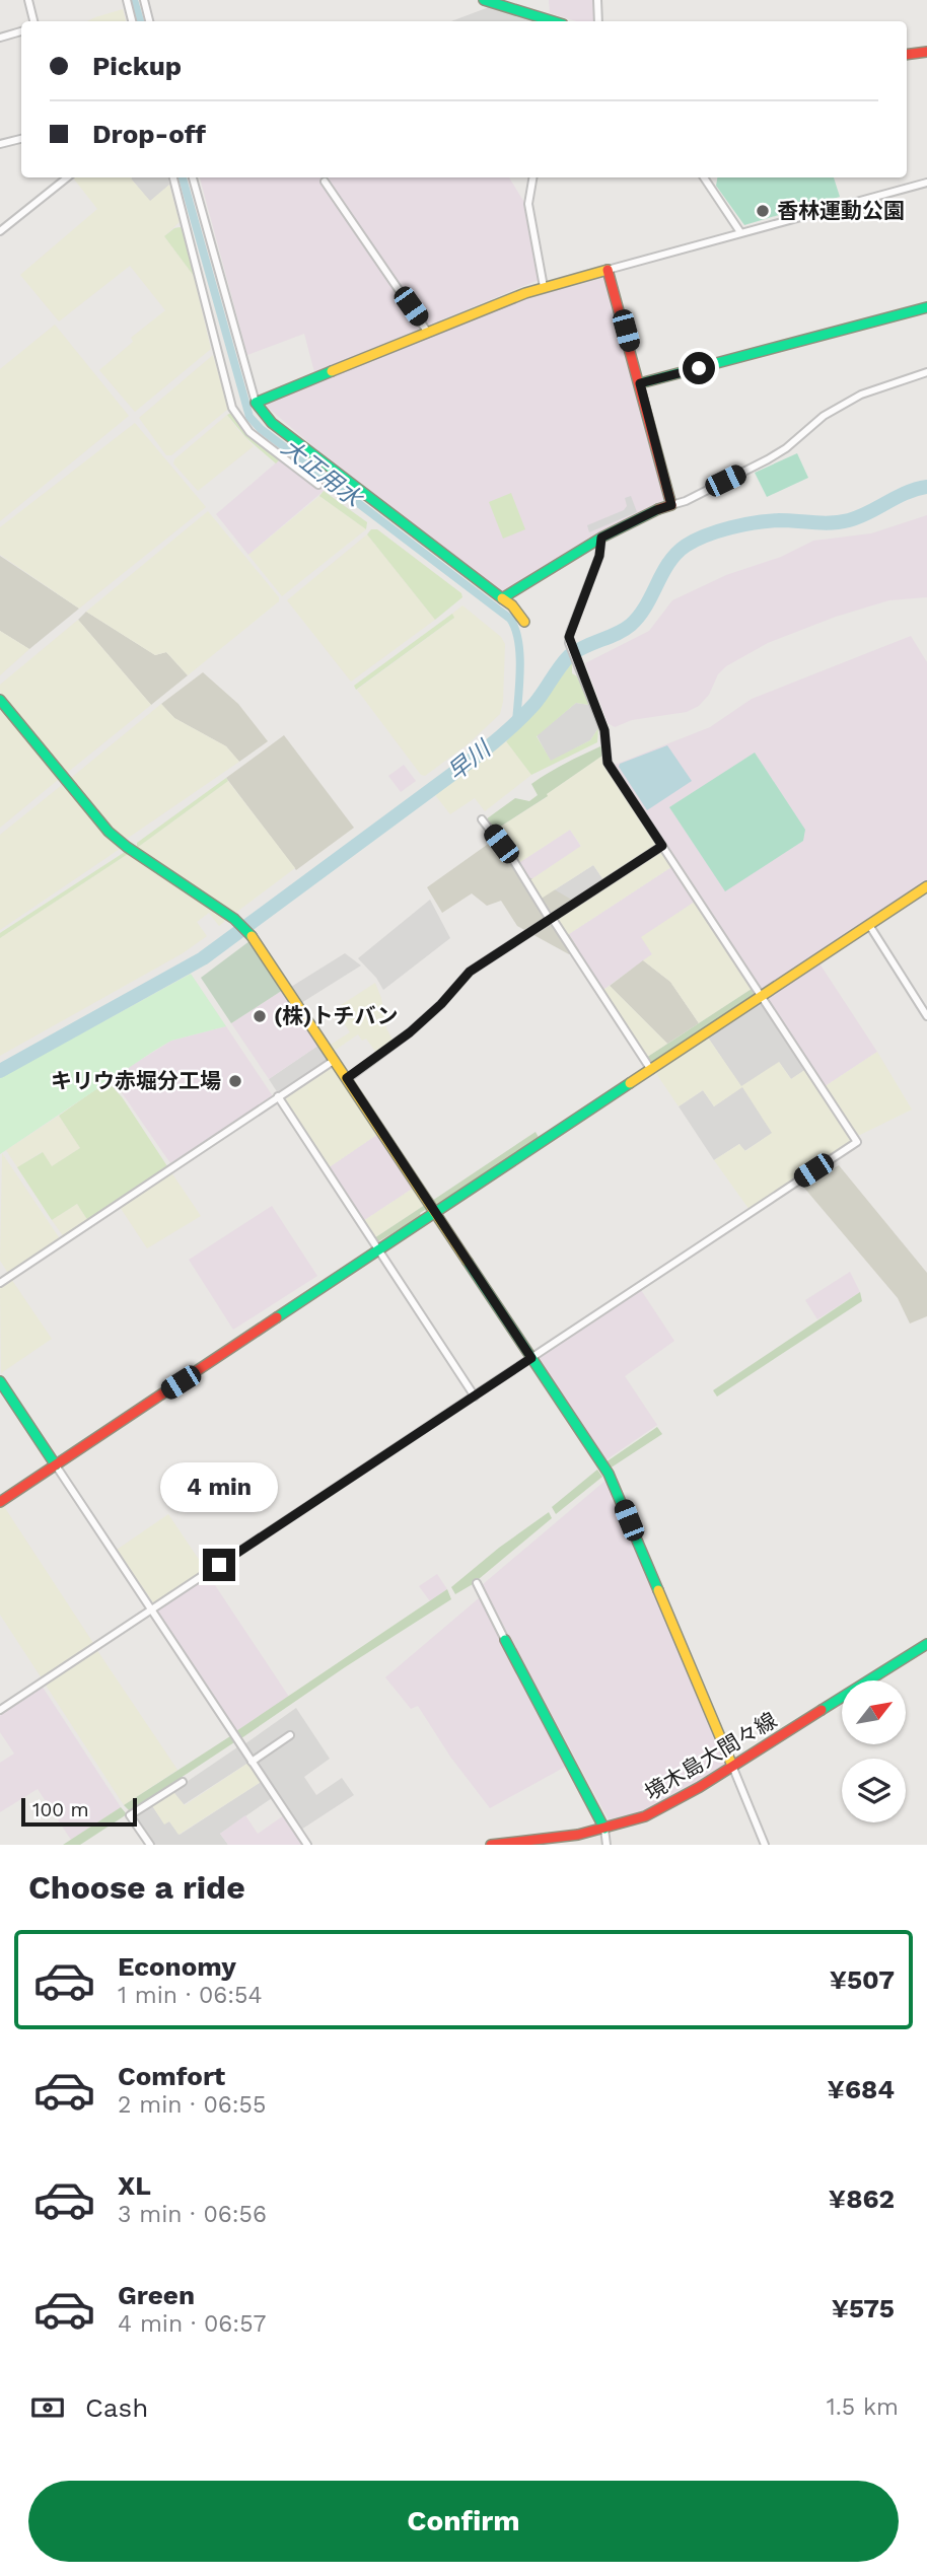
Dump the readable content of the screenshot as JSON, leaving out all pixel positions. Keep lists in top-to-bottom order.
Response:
{
  "streets": {
    "street": ["境木島大間々線"]
  },
  "water": ["大正用水", "早川"],
  "places": ["香林運動公園", "(株)トチバン", "キリウ赤堀分工場"],
  "scale_bar": "100 m",
  "north": "top right",
  "page": {
    "banner": ["Pickup", "Drop-off"],
    "bubble": "4 min",
    "scale": "100 m",
    "heading": "Choose a ride",
    "list": [
      {
        "name": "Economy",
        "note": "1 min · 06:54",
        "value": "¥507"
      },
      {
        "name": "Comfort",
        "note": "2 min · 06:55",
        "value": "¥684"
      },
      {
        "name": "XL",
        "note": "3 min · 06:56",
        "value": "¥862"
      },
      {
        "name": "Green",
        "note": "4 min · 06:57",
        "value": "¥575"
      }
    ],
    "pay": ["Cash", "1.5 km"],
    "buttons": "Confirm"
  }
}
